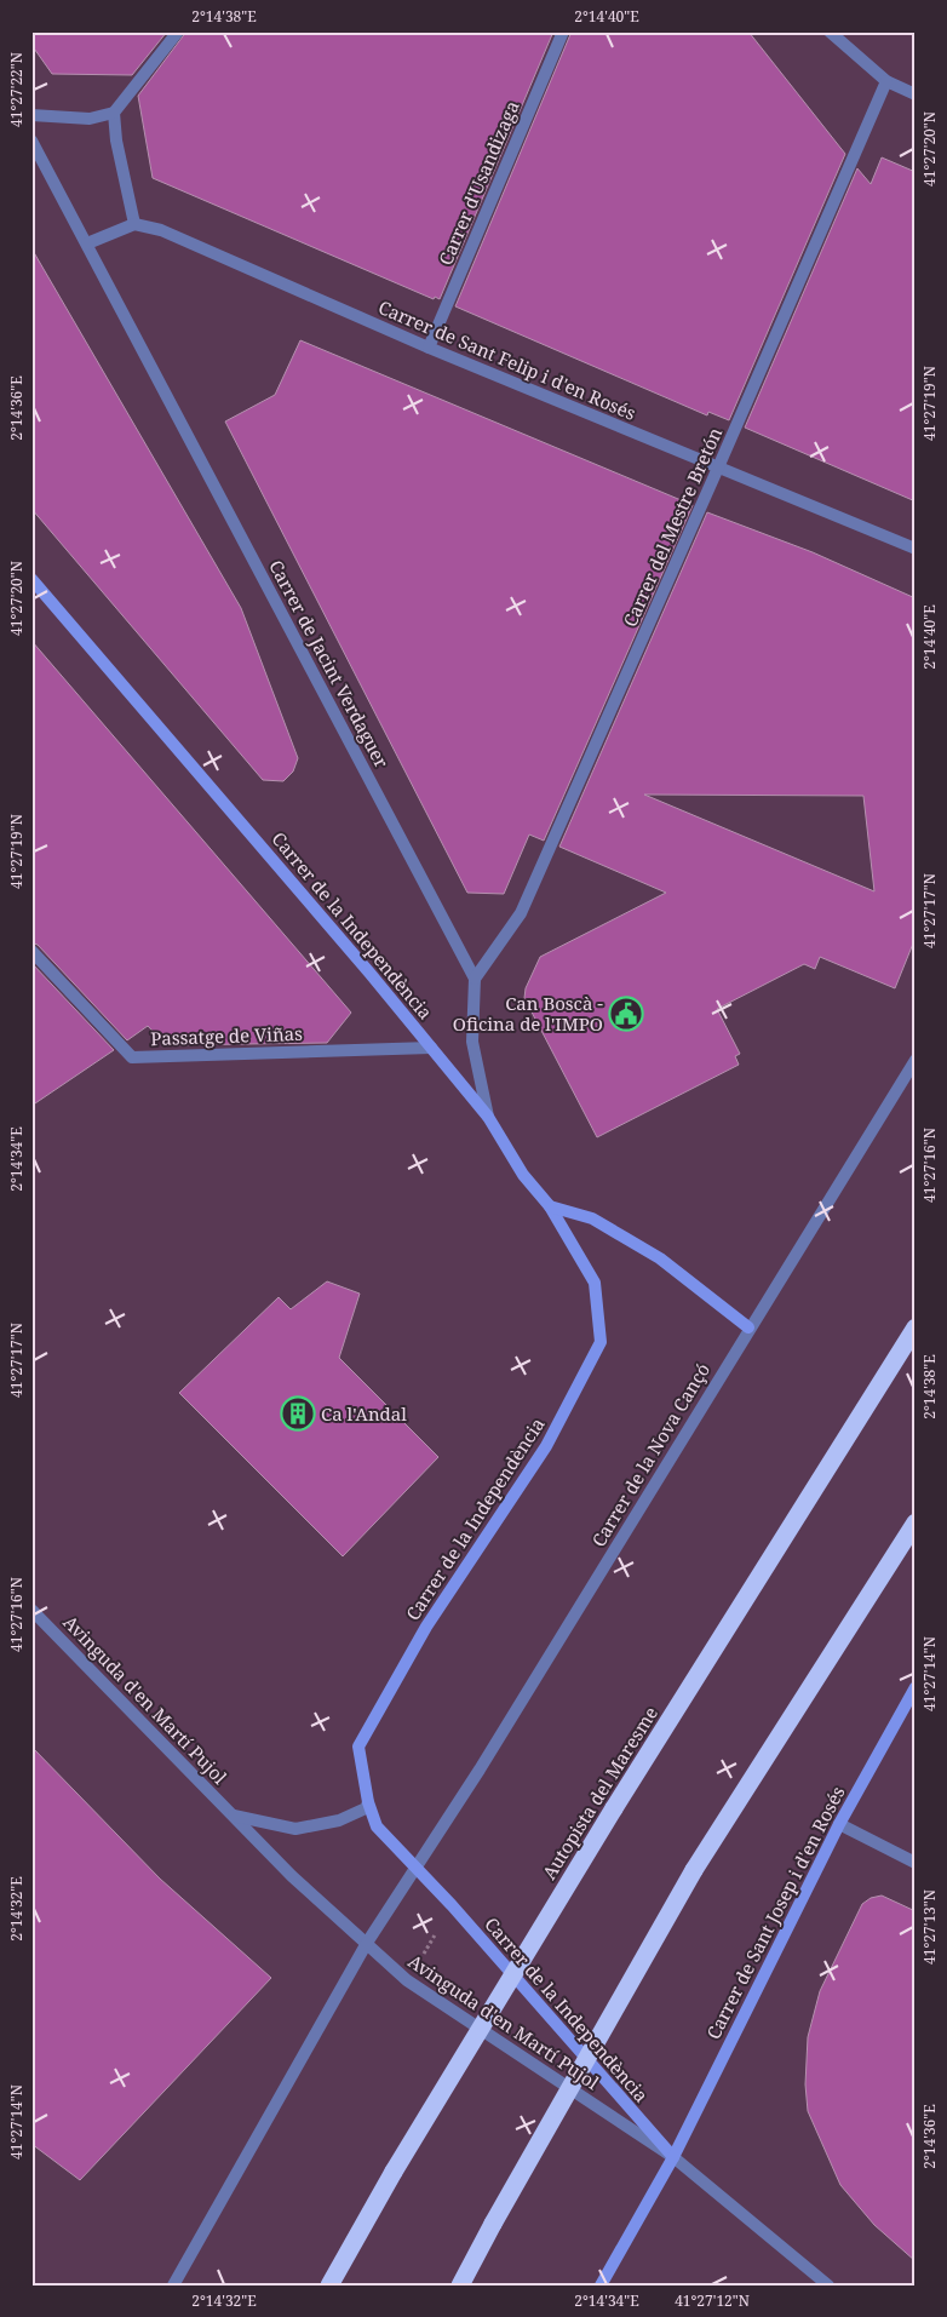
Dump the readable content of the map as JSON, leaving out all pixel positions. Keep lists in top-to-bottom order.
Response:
{
  "streets": {
    "highway": ["Autopista del Maresme"],
    "street": [
      "Carrer d'Usandizaga",
      "Carrer de Sant Felip i d'en Rosés",
      "Carrer del Mestre Bretón",
      "Carrer de Jacint Verdaguer",
      "Carrer de la Independència",
      "Passatge de Viñas",
      "Carrer de la Nova Cançó",
      "Avinguda d'en Martí Pujol",
      "Carrer de Sant Josep i d'en Rosés"
    ]
  },
  "crossings": [
    ["Carrer d'Usandizaga", "Carrer de Sant Felip i d'en Rosés"],
    ["Carrer de Sant Felip i d'en Rosés", "Carrer del Mestre Bretón"],
    ["Carrer del Mestre Bretón", "Carrer de Jacint Verdaguer"],
    ["Carrer de la Independència", "Passatge de Viñas"],
    ["Carrer de la Independència", "Carrer de la Nova Cançó"],
    ["Carrer de la Independència", "Avinguda d'en Martí Pujol"],
    ["Carrer de la Independència", "Carrer de Sant Josep i d'en Rosés"],
    ["Carrer de la Nova Cançó", "Avinguda d'en Martí Pujol"],
    ["Avinguda d'en Martí Pujol", "Carrer de Sant Josep i d'en Rosés"]
  ],
  "places": {
    "public building": ["Can Boscà - Oficina de l'IMPO"],
    "building": ["Ca l'Andal"]
  },
  "coordinates": [
    "2°14'38\"E",
    "2°14'40\"E",
    "41°27'22\"N",
    "41°27'20\"N",
    "41°27'19\"N",
    "2°14'36\"E",
    "41°27'17\"N",
    "2°14'34\"E",
    "41°27'16\"N",
    "41°27'14\"N",
    "2°14'32\"E",
    "41°27'13\"N",
    "41°27'12\"N"
  ]
}
